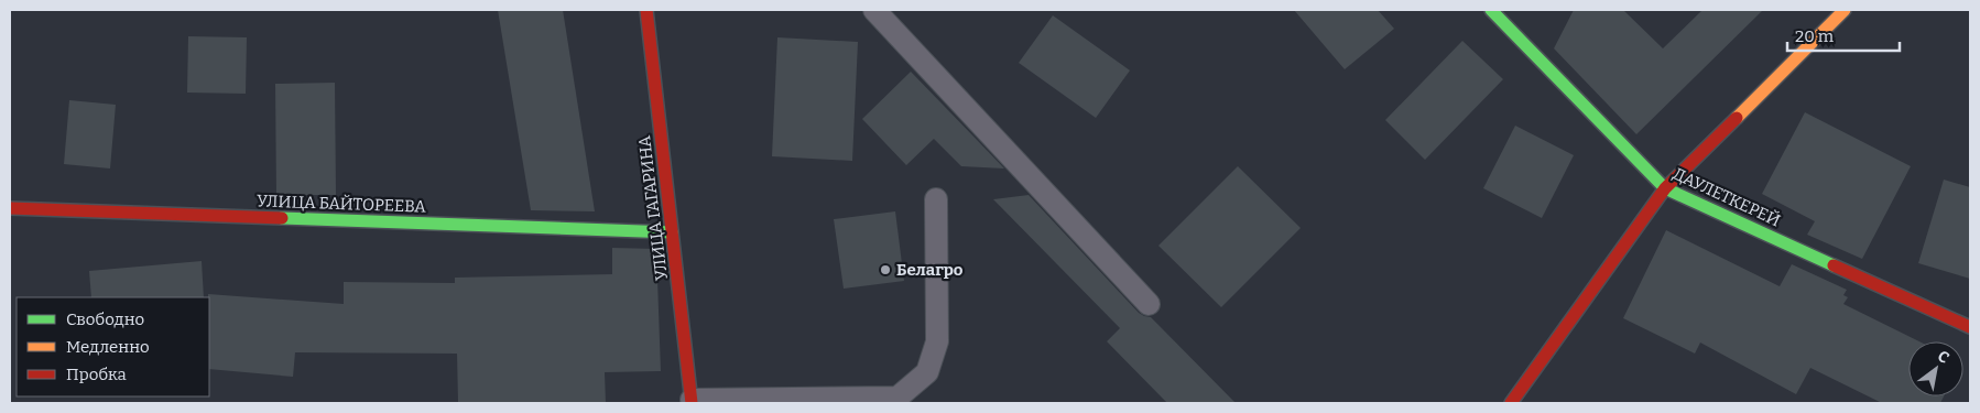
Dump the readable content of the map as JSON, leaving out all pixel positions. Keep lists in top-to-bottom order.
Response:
{
  "streets": {
    "street": ["ДАУЛЕТКЕРЕЙ", "УЛИЦА БАЙТОРЕЕВА", "УЛИЦА ГАГАРИНА"]
  },
  "crossings": [
    ["УЛИЦА БАЙТОРЕЕВА", "УЛИЦА ГАГАРИНА"]
  ],
  "places": ["Белагро"],
  "legend": ["Свободно", "Медленно", "Пробка"],
  "scale_bar": "20 m",
  "north": "top right"
}
